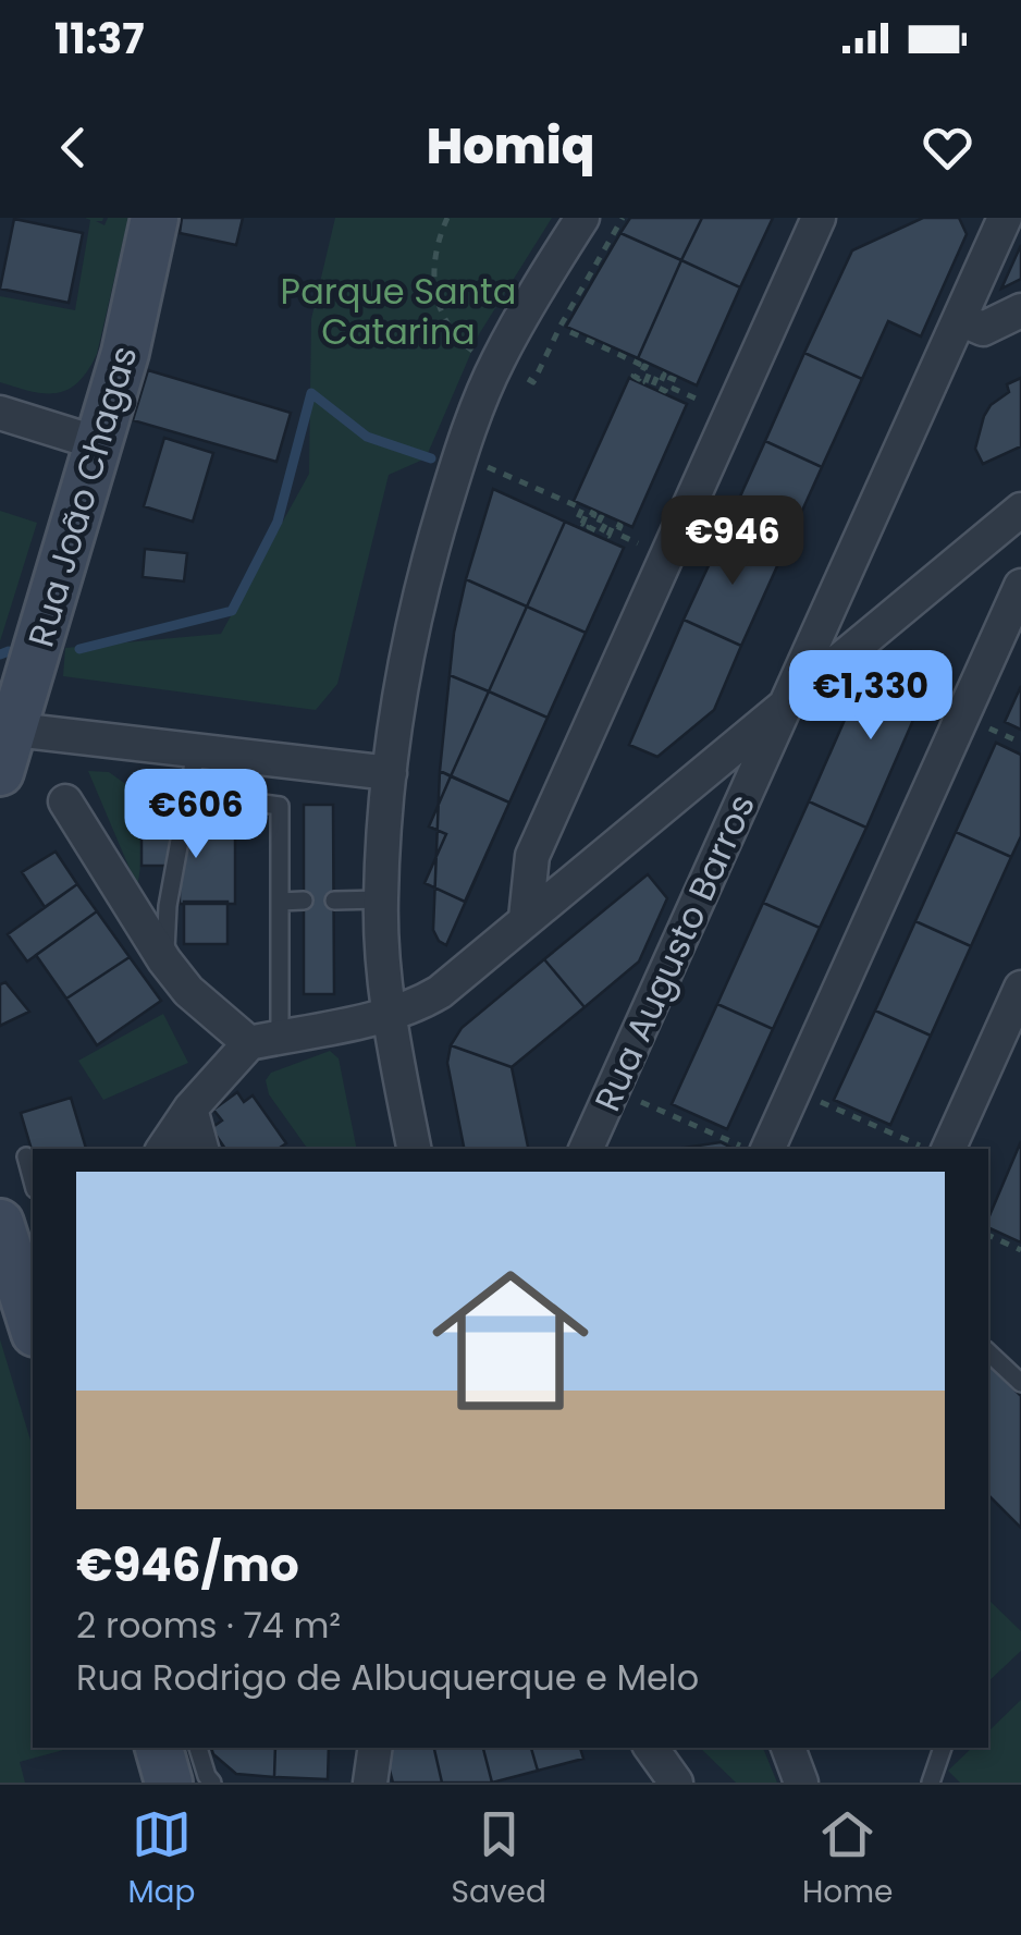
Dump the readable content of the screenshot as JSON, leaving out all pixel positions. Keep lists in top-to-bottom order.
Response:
{
  "streets": {
    "street": ["Rua João Chagas", "Rua Augusto Barros"]
  },
  "parks": ["Parque Santa Catarina"],
  "page": {
    "status": "11:37",
    "header": "Homiq",
    "price": ["€946", "€1,330", "€606"],
    "list": [
      {
        "name": "€946/mo",
        "note": "2 rooms · 74 m² · Rua Rodrigo de Albuquerque e Melo"
      }
    ],
    "tabs": ["Map", "Saved", "Home"]
  }
}
